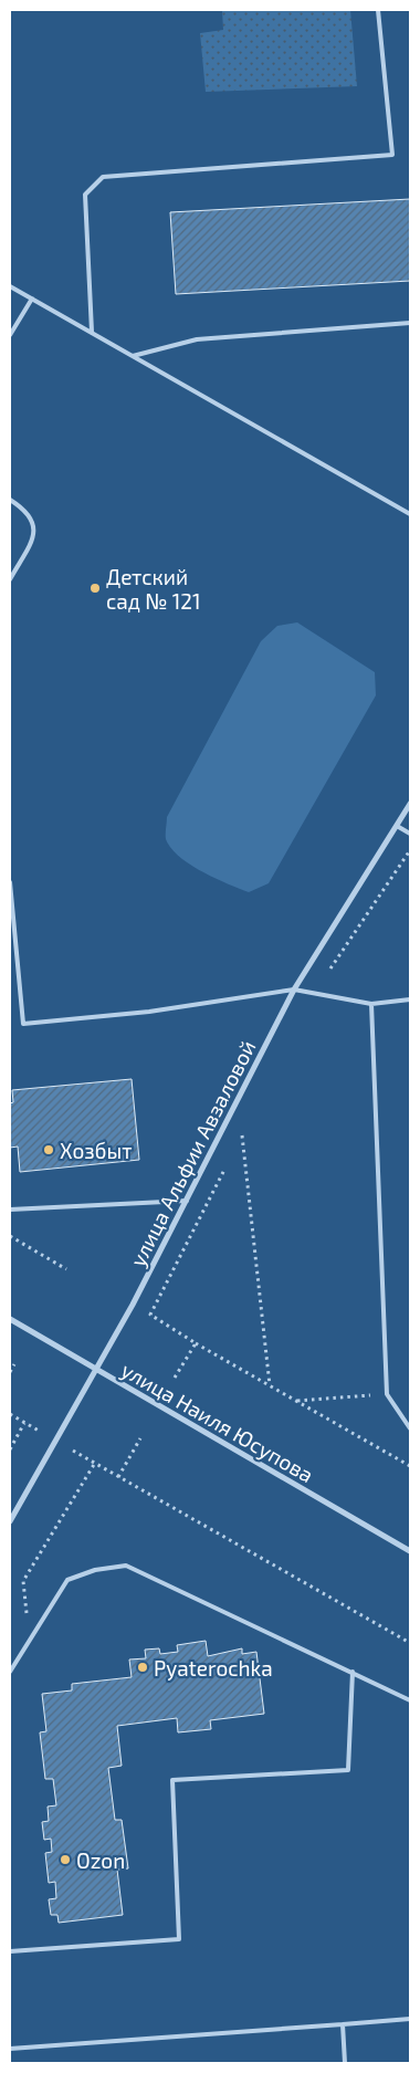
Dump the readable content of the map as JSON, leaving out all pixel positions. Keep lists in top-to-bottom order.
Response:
{
  "streets": {
    "street": ["улица Альфии Авзаловой", "улица Наиля Юсупова"]
  },
  "crossings": [
    ["улица Альфии Авзаловой", "улица Наиля Юсупова"]
  ],
  "places": [
    "Детский сад № 121",
    "Хозбыт",
    "Pyaterochka",
    "Ozon"
  ]
}
